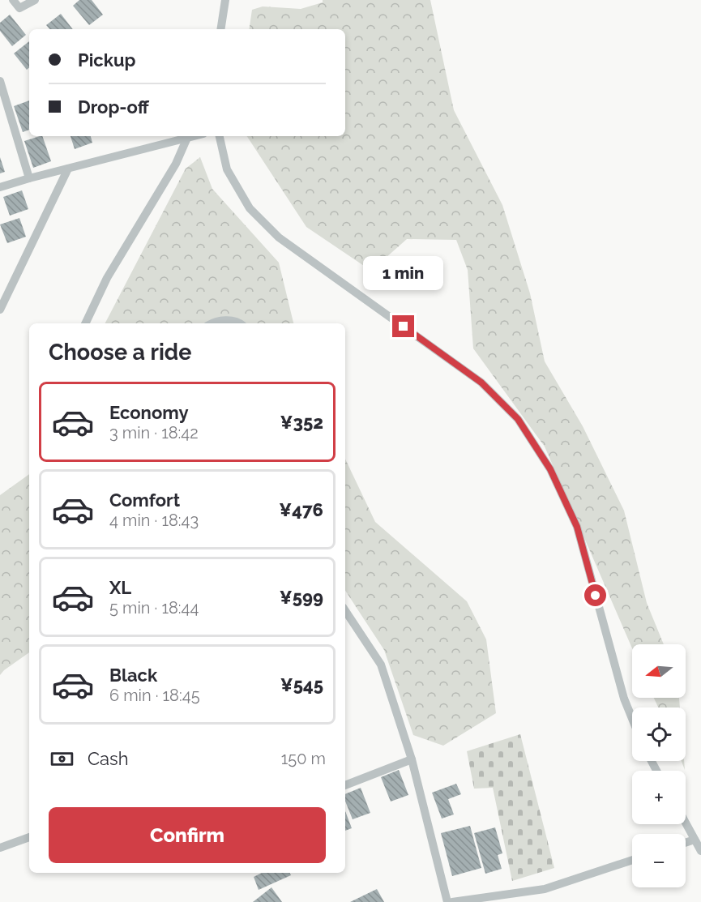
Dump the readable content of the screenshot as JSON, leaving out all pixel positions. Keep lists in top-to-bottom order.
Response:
{
  "north": "left",
  "page": {
    "banner": ["Pickup", "Drop-off"],
    "bubble": "1 min",
    "heading": "Choose a ride",
    "list": [
      {
        "name": "Economy",
        "note": "3 min · 18:42",
        "value": "¥352"
      },
      {
        "name": "Comfort",
        "note": "4 min · 18:43",
        "value": "¥476"
      },
      {
        "name": "XL",
        "note": "5 min · 18:44",
        "value": "¥599"
      },
      {
        "name": "Black",
        "note": "6 min · 18:45",
        "value": "¥545"
      }
    ],
    "map_buttons": ["+", "−"],
    "pay": ["Cash", "150 m"],
    "buttons": "Confirm"
  }
}
